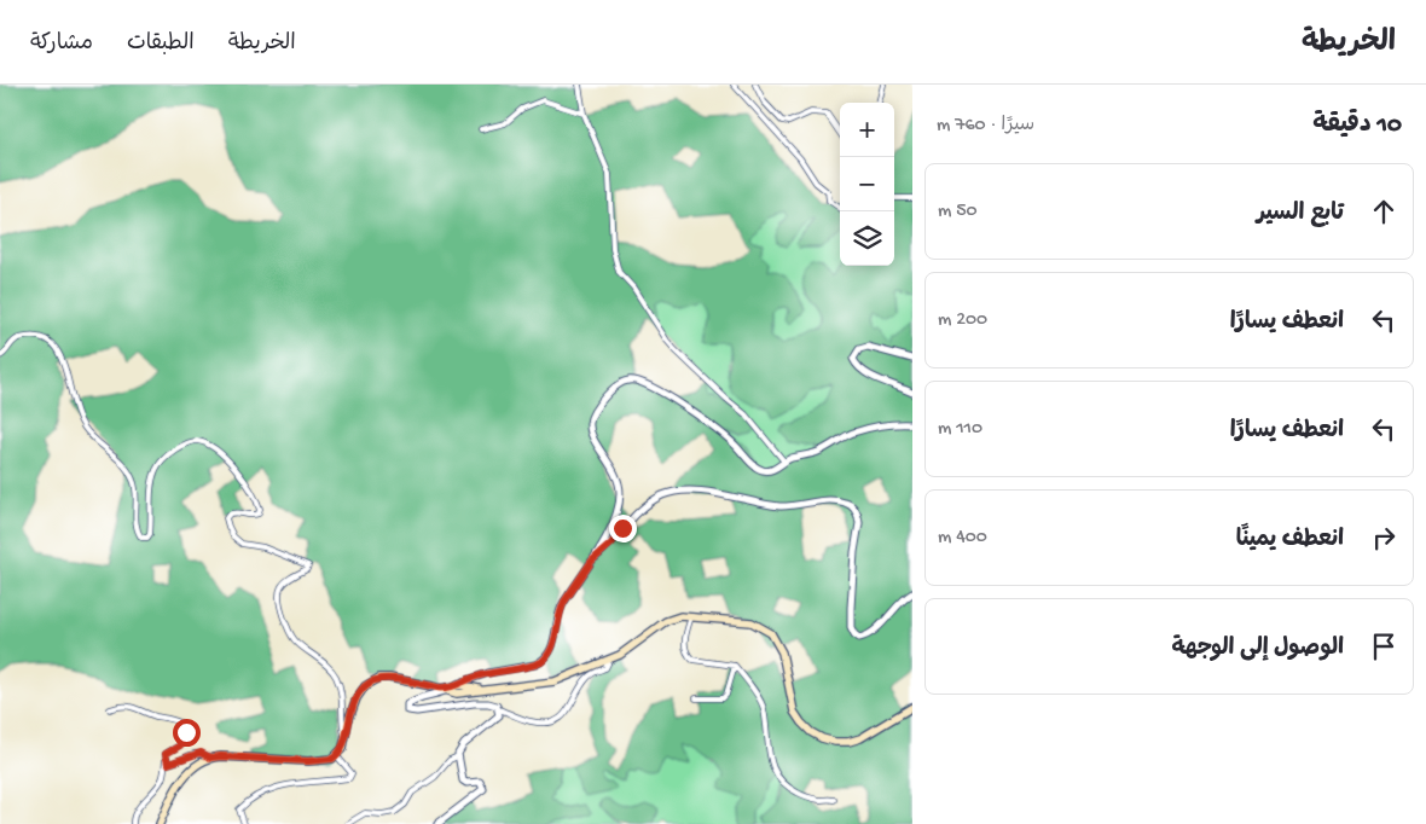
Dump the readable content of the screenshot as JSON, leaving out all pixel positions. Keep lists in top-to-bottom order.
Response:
{
  "page": {
    "header": "الخريطة",
    "nav": ["الخريطة", "الطبقات", "مشاركة"],
    "heading": ["10 دقيقة", "سيرًا · 760 m"],
    "map_buttons": ["+", "−"],
    "list": [
      ["تابع السير", "50 m"],
      ["انعطف يسارًا", "200 m"],
      ["انعطف يسارًا", "110 m"],
      ["انعطف يمينًا", "400 m"],
      "الوصول إلى الوجهة"
    ]
  }
}
